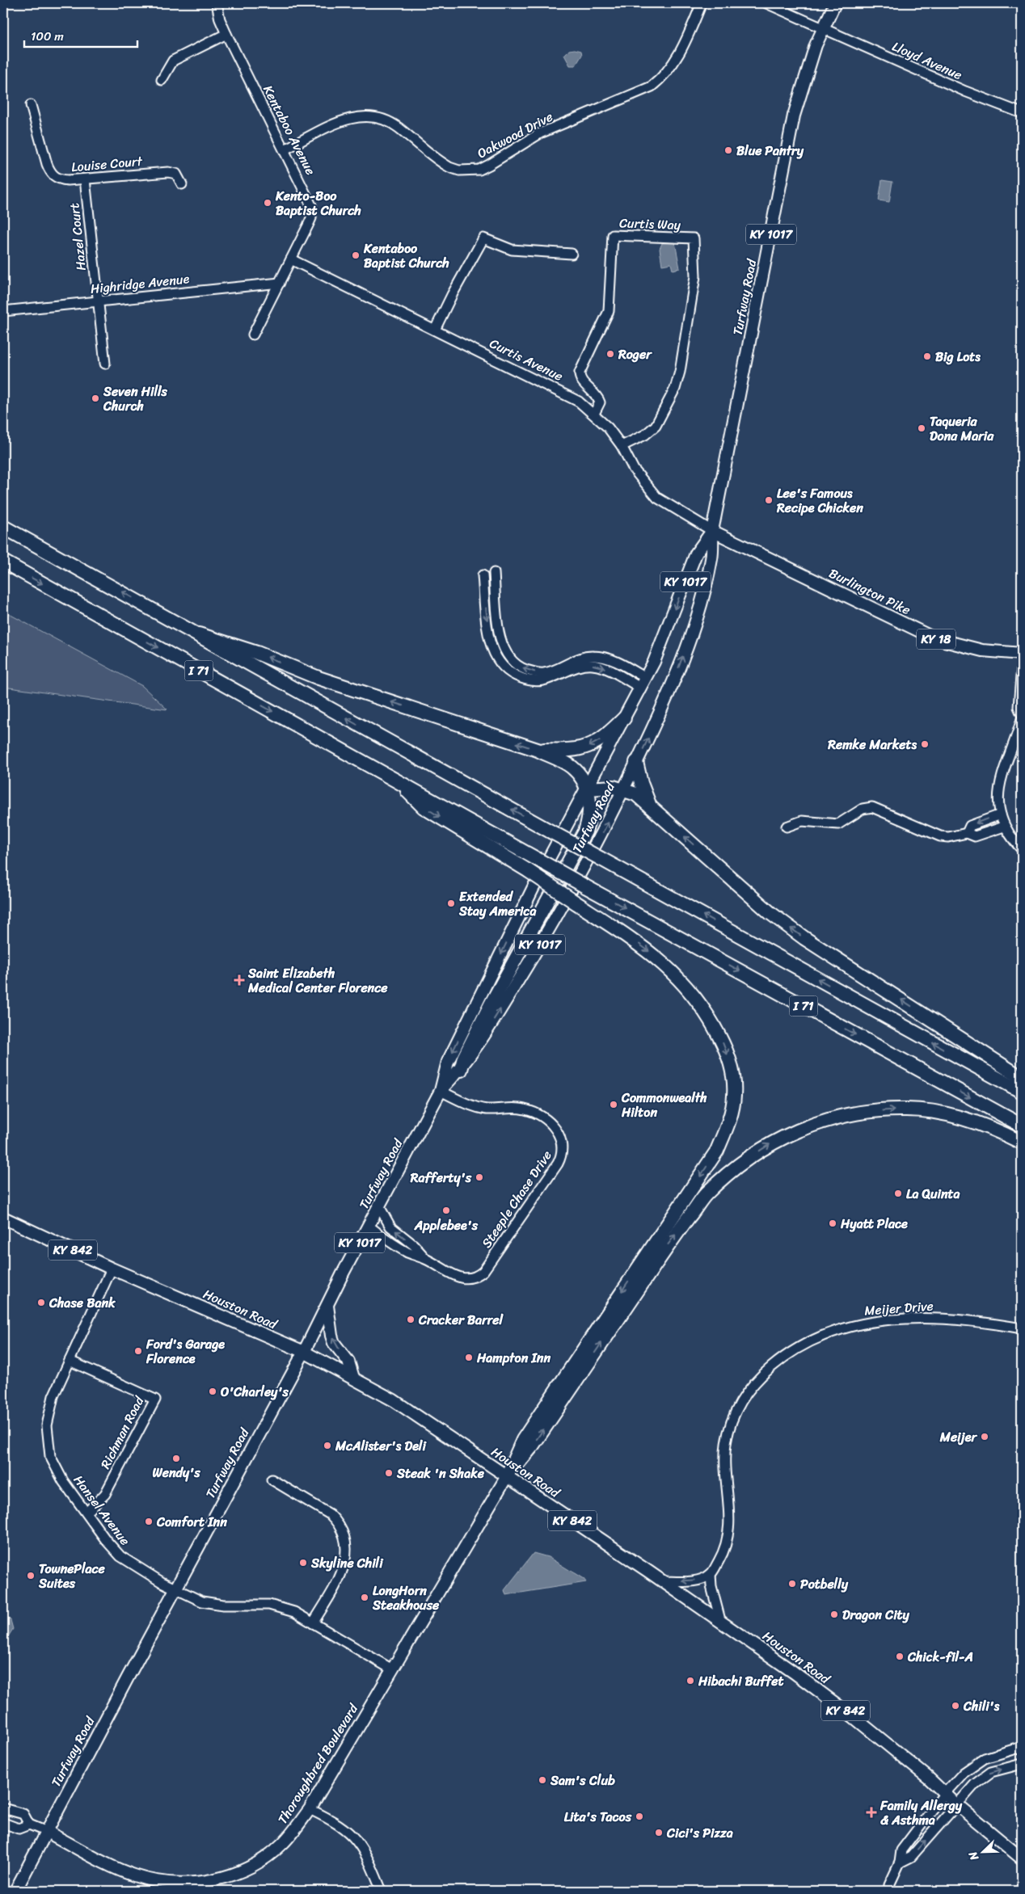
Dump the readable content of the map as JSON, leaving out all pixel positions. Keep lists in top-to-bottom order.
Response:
{
  "streets": {
    "highway": ["I 71"],
    "main road": [
      "KY 1017",
      "Turfway Road",
      "Burlington Pike",
      "KY 18",
      "KY 842",
      "Houston Road",
      "Thoroughbred Boulevard"
    ],
    "street": [
      "Lloyd Avenue",
      "Kentaboo Avenue",
      "Oakwood Drive",
      "Louise Court",
      "Curtis Way",
      "Hazel Court",
      "Highridge Avenue",
      "Curtis Avenue",
      "Steeple Chase Drive",
      "Meijer Drive",
      "Richman Road",
      "Hansel Avenue"
    ]
  },
  "crossings": [
    ["Lloyd Avenue", "Turfway Road"],
    ["Kentaboo Avenue", "Oakwood Drive"],
    ["Kentaboo Avenue", "Highridge Avenue"],
    ["Kentaboo Avenue", "Curtis Avenue"],
    ["Louise Court", "Hazel Court"],
    ["Curtis Way", "Curtis Avenue"],
    ["Hazel Court", "Highridge Avenue"],
    ["Turfway Road", "Curtis Avenue"],
    ["Turfway Road", "Burlington Pike"],
    ["Turfway Road", "Steeple Chase Drive"],
    ["Turfway Road", "Houston Road"],
    ["Turfway Road", "Hansel Avenue"],
    ["Turfway Road", "Thoroughbred Boulevard"],
    ["Curtis Avenue", "Burlington Pike"],
    ["Houston Road", "Hansel Avenue"],
    ["Houston Road", "Thoroughbred Boulevard"],
    ["Richman Road", "Hansel Avenue"],
    ["Hansel Avenue", "Thoroughbred Boulevard"]
  ],
  "places": {
    "other": [
      "Blue Pantry",
      "Kento-Boo Baptist Church",
      "Kentaboo Baptist Church",
      "Roger",
      "Big Lots",
      "Seven Hills Church",
      "Taqueria Dona Maria",
      "Lee's Famous Recipe Chicken",
      "Remke Markets",
      "Extended Stay America",
      "Commonwealth Hilton",
      "Rafferty's",
      "La Quinta",
      "Applebee's",
      "Hyatt Place",
      "Chase Bank",
      "Cracker Barrel",
      "Ford's Garage Florence",
      "Hampton Inn",
      "O'Charley's",
      "Meijer",
      "McAlister's Deli",
      "Wendy's",
      "Steak 'n Shake",
      "Comfort Inn",
      "Skyline Chili",
      "TownePlace Suites",
      "Potbelly",
      "LongHorn Steakhouse",
      "Dragon City",
      "Chick-fil-A",
      "Hibachi Buffet",
      "Chili's",
      "Sam's Club",
      "Lita's Tacos",
      "Cici's Pizza"
    ],
    "health": ["Saint Elizabeth Medical Center Florence", "Family Allergy & Asthma"]
  },
  "scale_bar": "100 m",
  "north": "bottom left"
}
